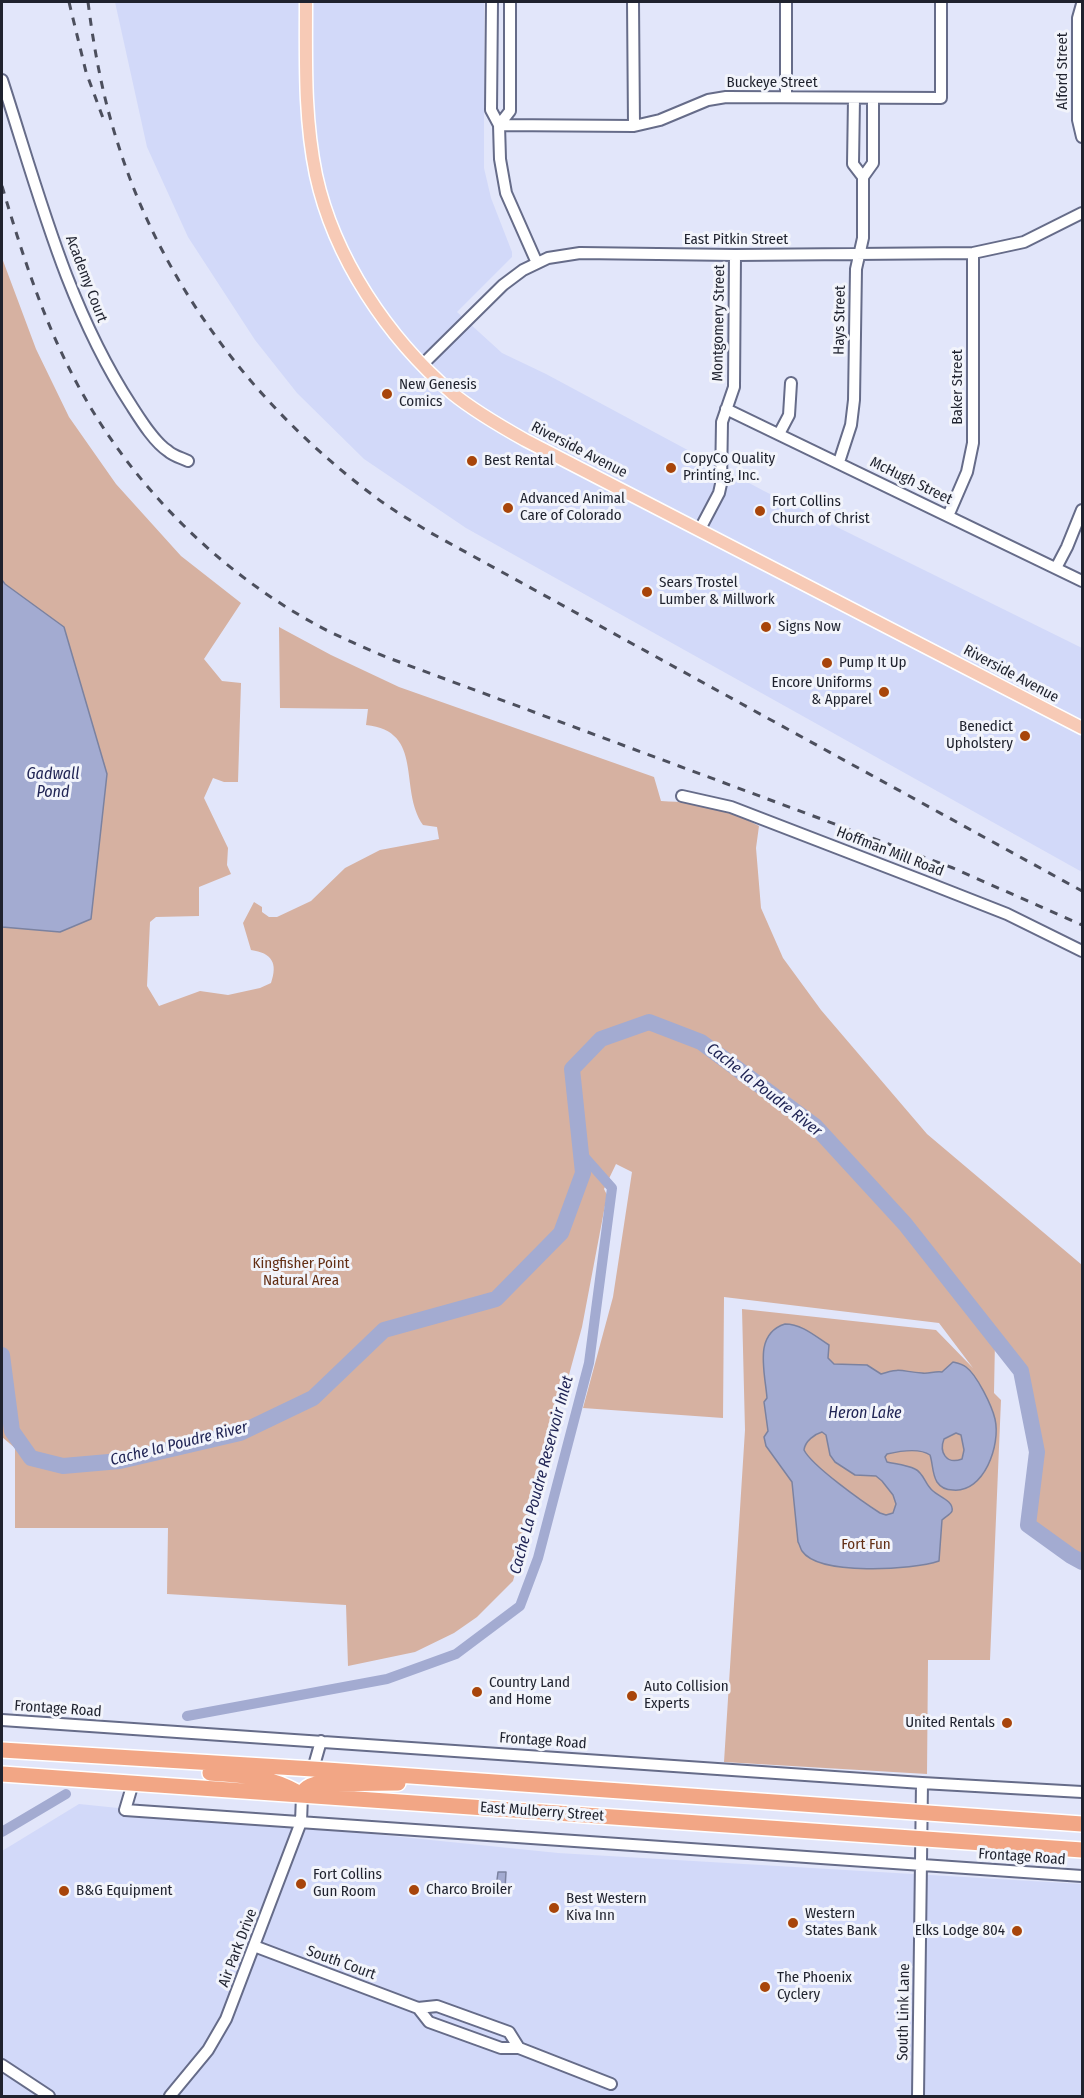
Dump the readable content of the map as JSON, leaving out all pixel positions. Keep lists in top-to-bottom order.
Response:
{
  "streets": {
    "highway": ["East Mulberry Street"],
    "main road": ["Riverside Avenue"],
    "street": [
      "Alford Street",
      "Buckeye Street",
      "East Pitkin Street",
      "Academy Court",
      "Hays Street",
      "Montgomery Street",
      "Baker Street",
      "McHugh Street",
      "Hoffman Mill Road",
      "Frontage Road",
      "Air Park Drive",
      "South Court",
      "South Link Lane"
    ]
  },
  "crossings": [
    ["Buckeye Street", "Hays Street"],
    ["East Pitkin Street", "Hays Street"],
    ["East Pitkin Street", "Montgomery Street"],
    ["East Pitkin Street", "Baker Street"],
    ["East Pitkin Street", "Riverside Avenue"],
    ["Hays Street", "McHugh Street"],
    ["Montgomery Street", "Riverside Avenue"],
    ["Montgomery Street", "McHugh Street"],
    ["Baker Street", "McHugh Street"],
    ["Frontage Road", "East Mulberry Street"],
    ["Frontage Road", "Air Park Drive"],
    ["Frontage Road", "South Link Lane"],
    ["East Mulberry Street", "Air Park Drive"],
    ["East Mulberry Street", "South Link Lane"],
    ["Air Park Drive", "South Court"]
  ],
  "water": [
    "Gadwall Pond",
    "Cache la Poudre River",
    "Heron Lake",
    "Cache La Poudre Reservoir Inlet"
  ],
  "parks": ["Kingfisher Point Natural Area", "Fort Fun"],
  "places": [
    "New Genesis Comics",
    "Best Rental",
    "CopyCo Quality Printing, Inc.",
    "Advanced Animal Care of Colorado",
    "Fort Collins Church of Christ",
    "Sears Trostel Lumber & Millwork",
    "Signs Now",
    "Pump It Up",
    "Encore Uniforms & Apparel",
    "Benedict Upholstery",
    "Country Land and Home",
    "Auto Collision Experts",
    "United Rentals",
    "Fort Collins Gun Room",
    "Charco Broiler",
    "B&G Equipment",
    "Best Western Kiva Inn",
    "Western States Bank",
    "Elks Lodge 804",
    "The Phoenix Cyclery"
  ]
}
